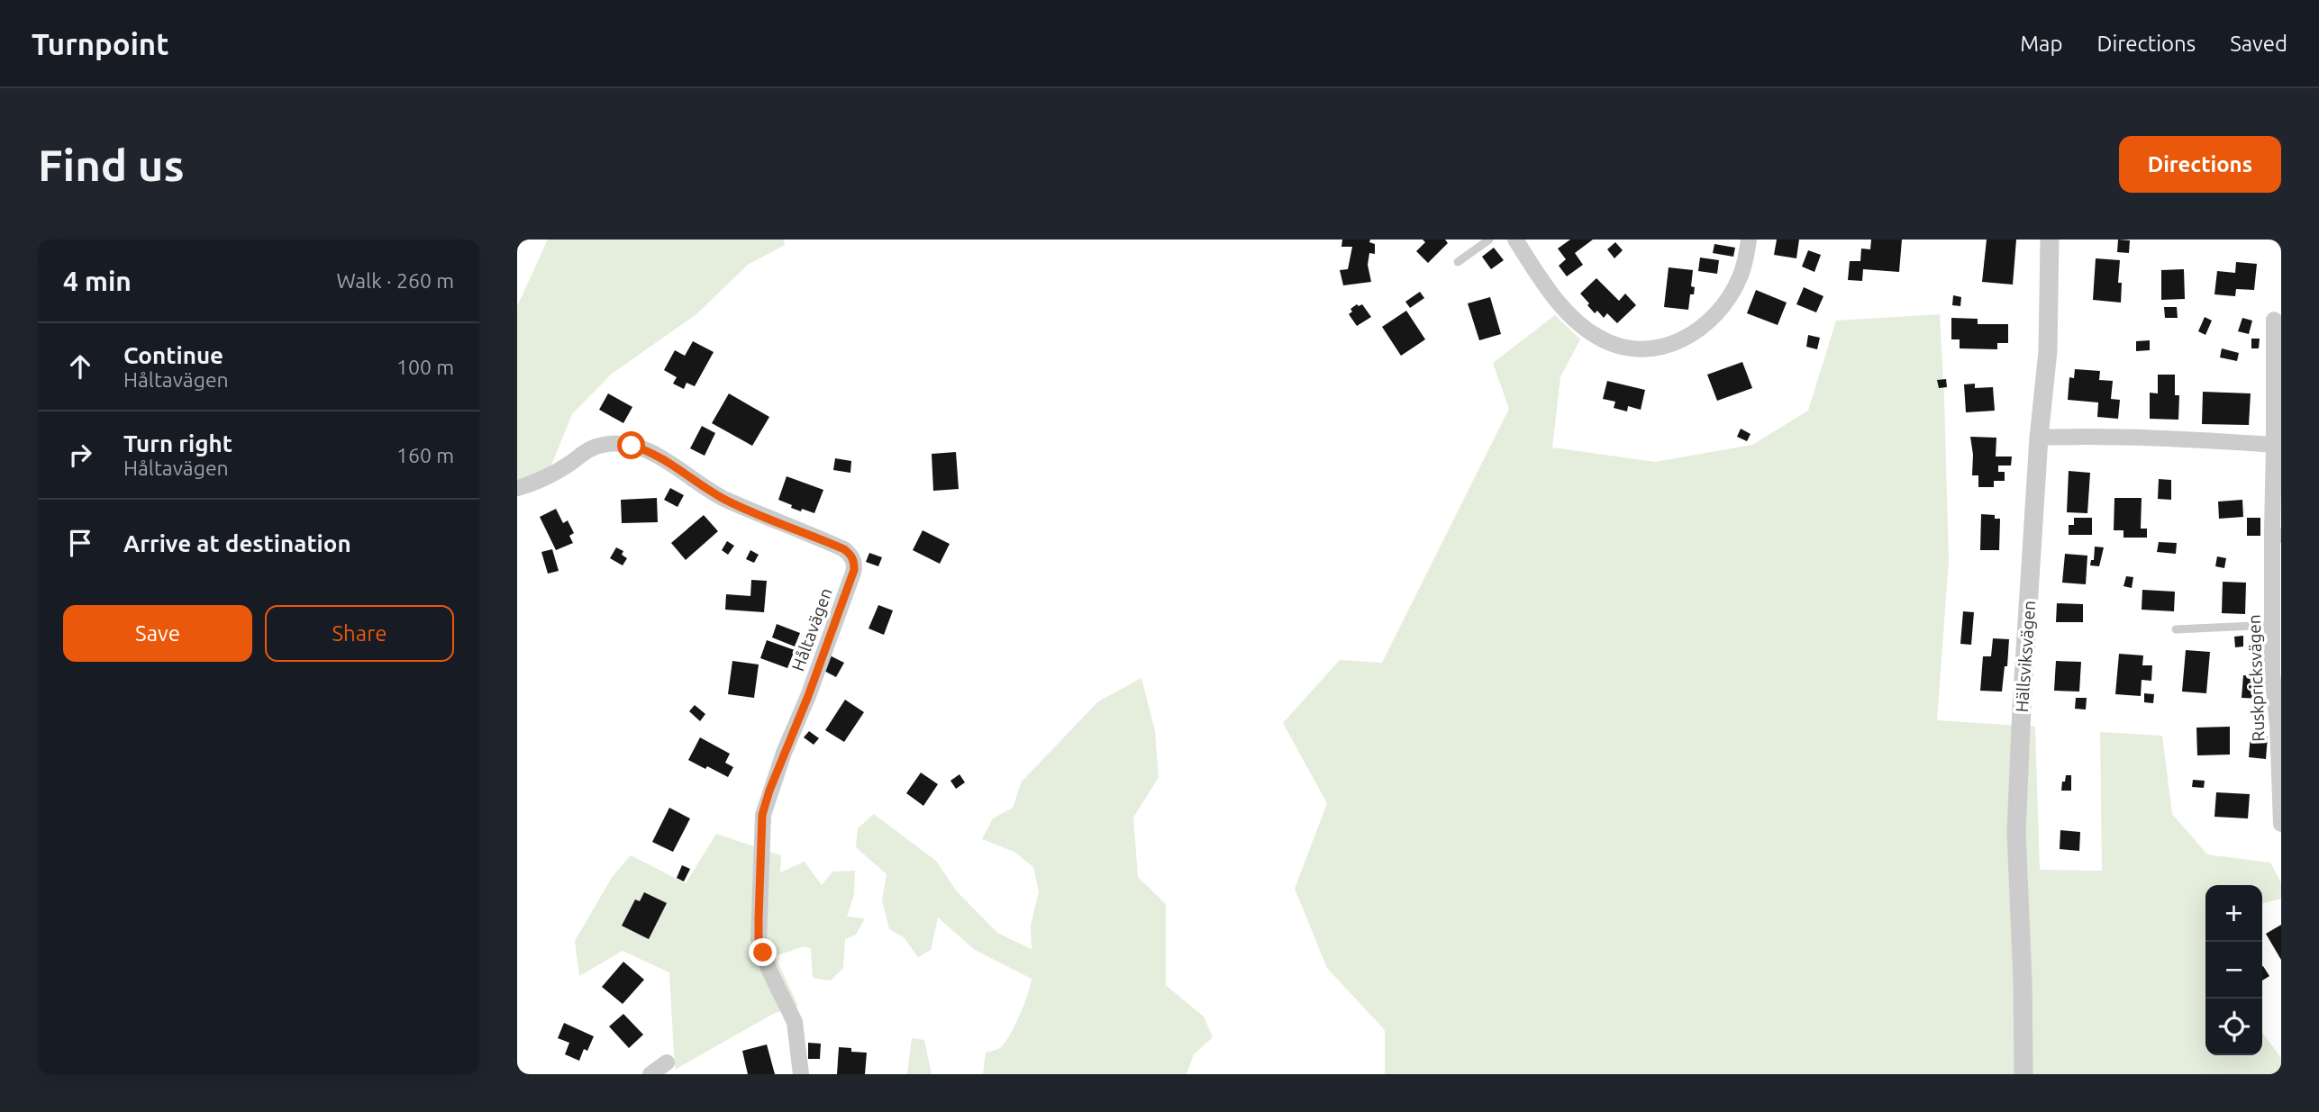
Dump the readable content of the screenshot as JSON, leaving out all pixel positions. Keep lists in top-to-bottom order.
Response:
{
  "streets": {
    "street": ["Håltavägen", "Hällsviksvägen", "Ruskpricksvägen"]
  },
  "page": {
    "header": "Turnpoint",
    "nav": ["Map", "Directions", "Saved"],
    "buttons": [
      "Directions",
      ["Save", "Share"]
    ],
    "title": "Find us",
    "heading": ["4 min", "Walk · 260 m"],
    "list": [
      ["Continue", "Håltavägen", "100 m"],
      ["Turn right", "Håltavägen", "160 m"],
      "Arrive at destination"
    ],
    "map_buttons": ["+", "−"]
  }
}
